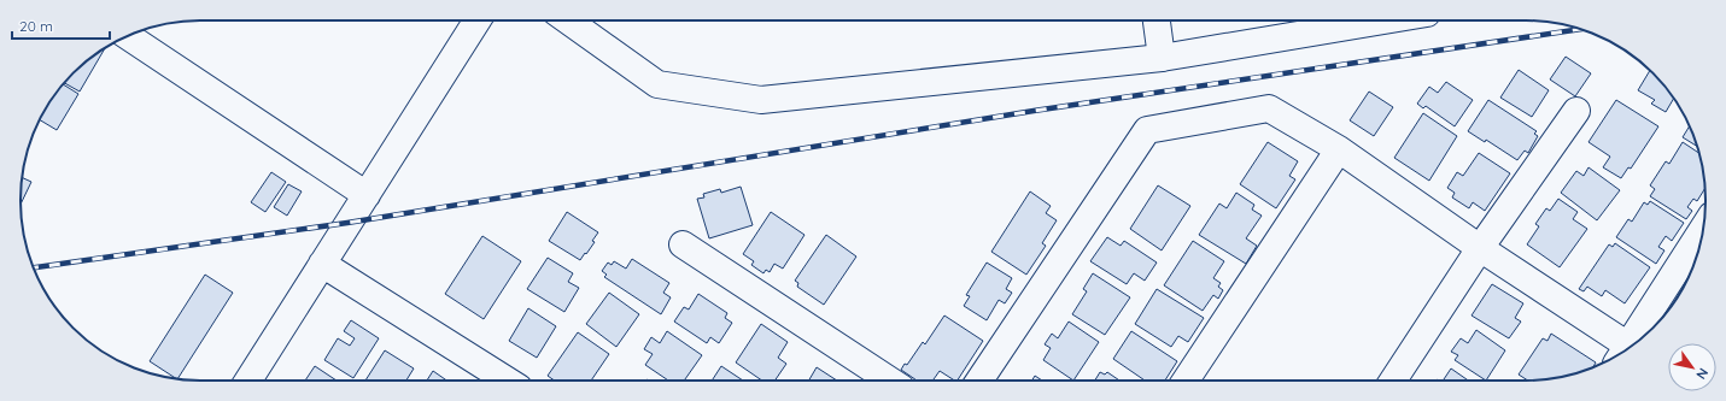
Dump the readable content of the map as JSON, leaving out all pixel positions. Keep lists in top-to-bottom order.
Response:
{
  "scale_bar": "20 m",
  "north": "bottom right"
}
